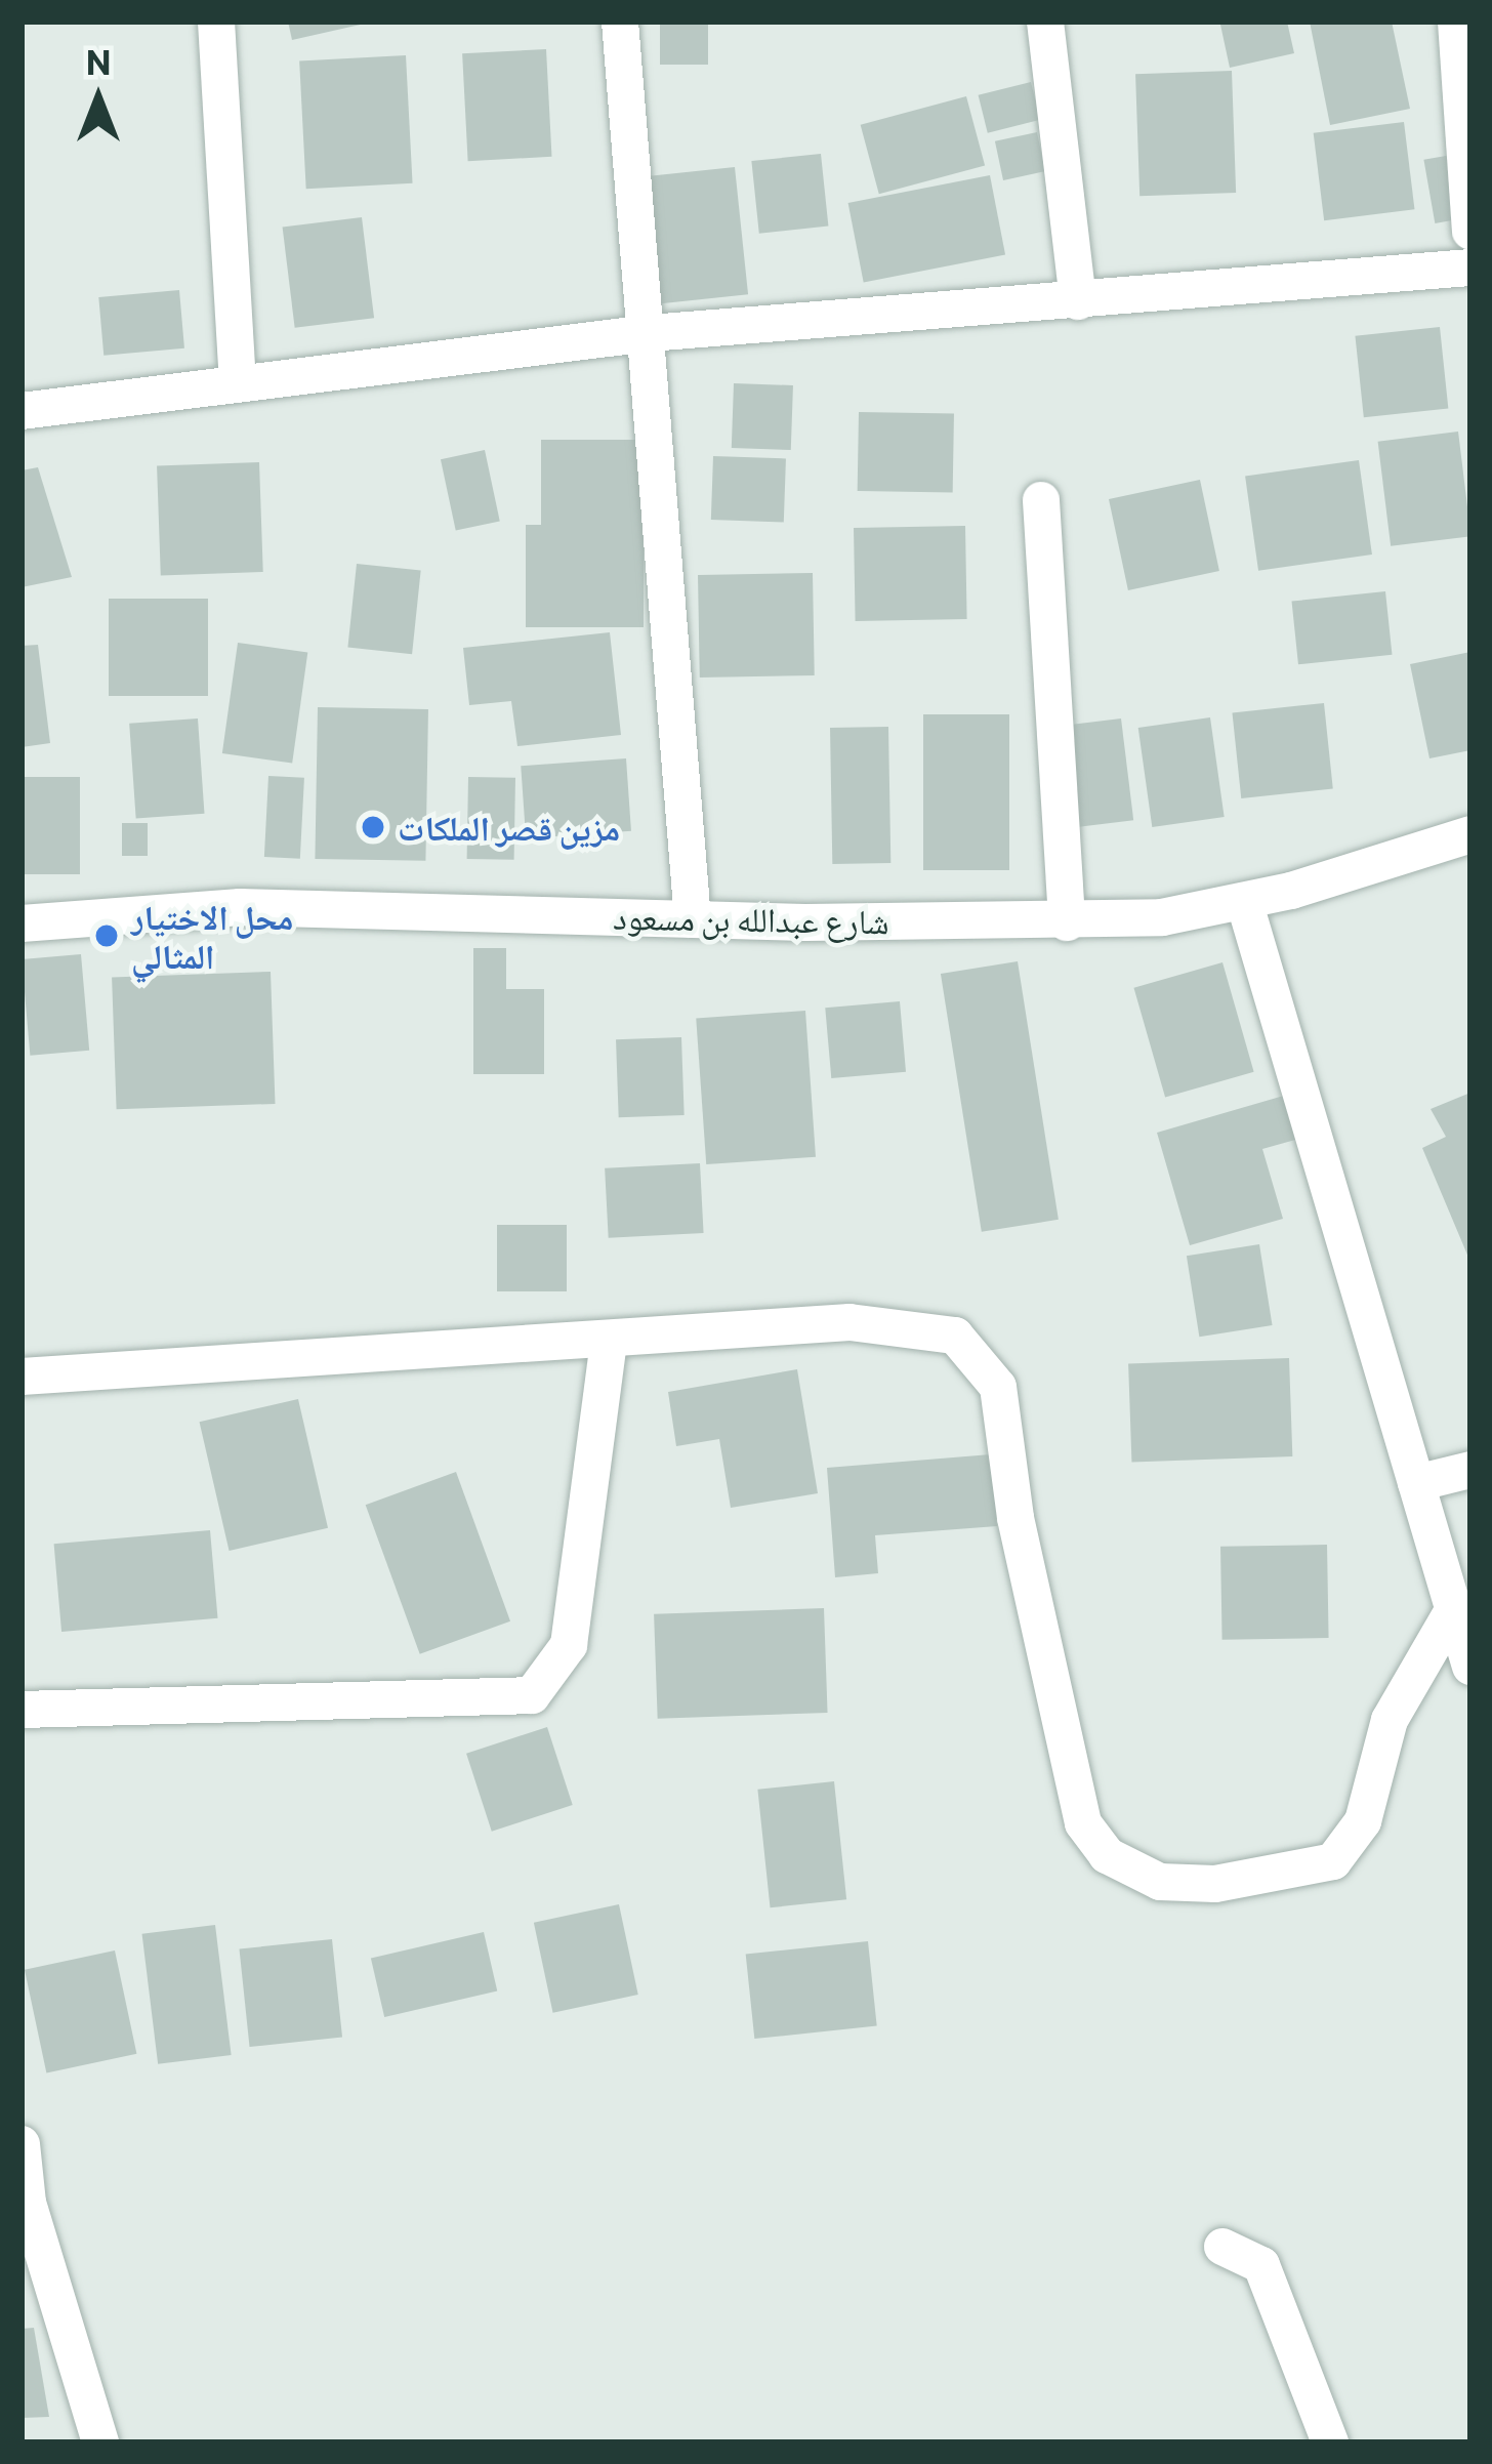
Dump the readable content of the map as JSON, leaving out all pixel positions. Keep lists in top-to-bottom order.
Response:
{
  "streets": {
    "street": ["شارع عبدالله بن مسعود"]
  },
  "places": ["مزين قصر الملكات", "محل الاختيار المثالي"],
  "north": "top"
}
